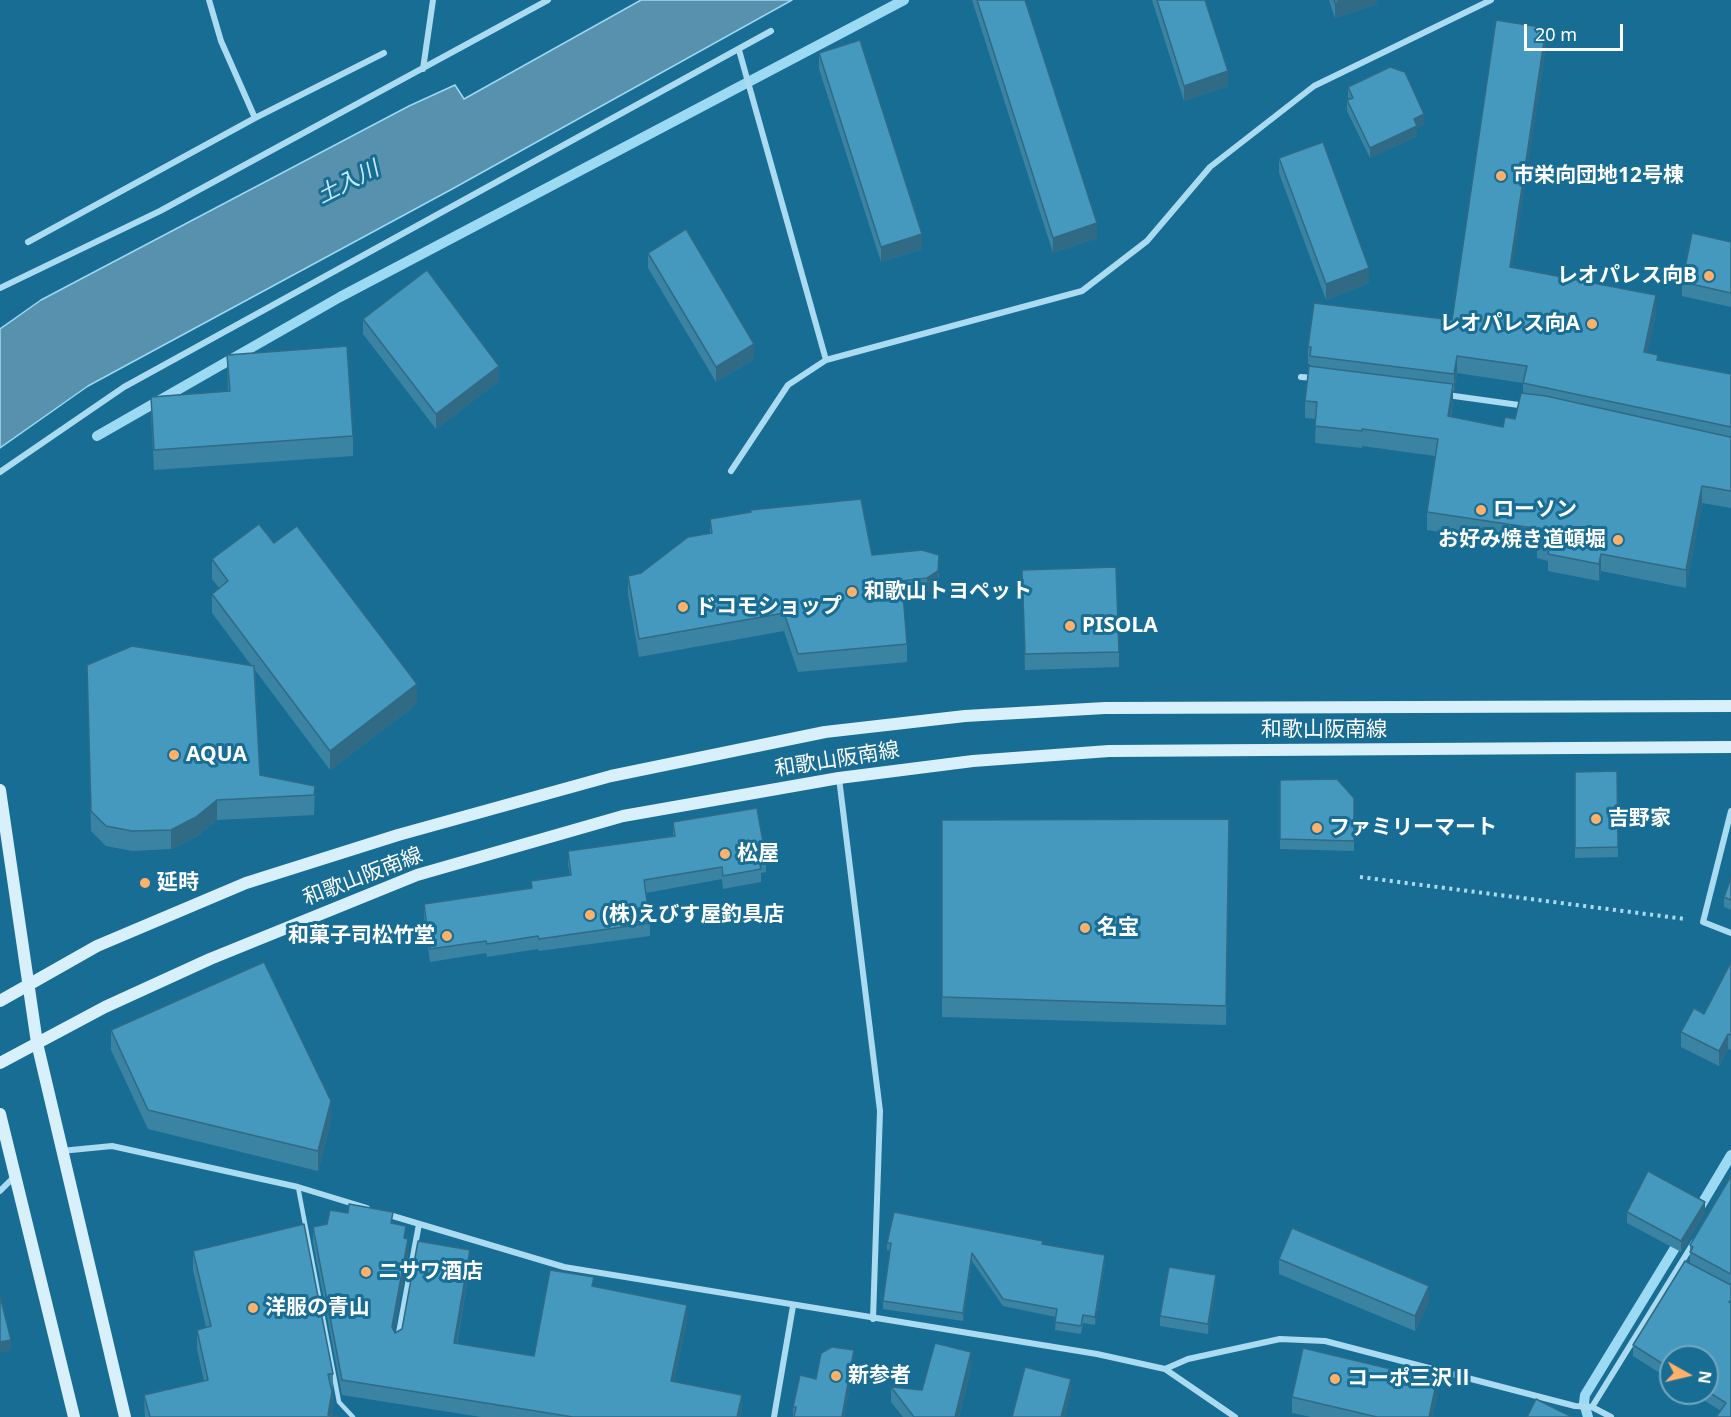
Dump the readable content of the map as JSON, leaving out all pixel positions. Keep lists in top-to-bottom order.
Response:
{
  "streets": {
    "main road": ["和歌山阪南線"]
  },
  "water": ["土入川"],
  "places": [
    "市栄向団地12号棟",
    "レオパレス向B",
    "レオパレス向A",
    "ローソン",
    "お好み焼き道頓堀",
    "和歌山トヨペット",
    "ドコモショップ",
    "PISOLA",
    "AQUA",
    "吉野家",
    "ファミリーマート",
    "松屋",
    "延時",
    "(株)えびす屋釣具店",
    "名宝",
    "和菓子司松竹堂",
    "ニサワ酒店",
    "洋服の青山",
    "新参者",
    "コーポ三沢Ⅱ"
  ],
  "scale_bar": "20 m",
  "north": "right"
}
